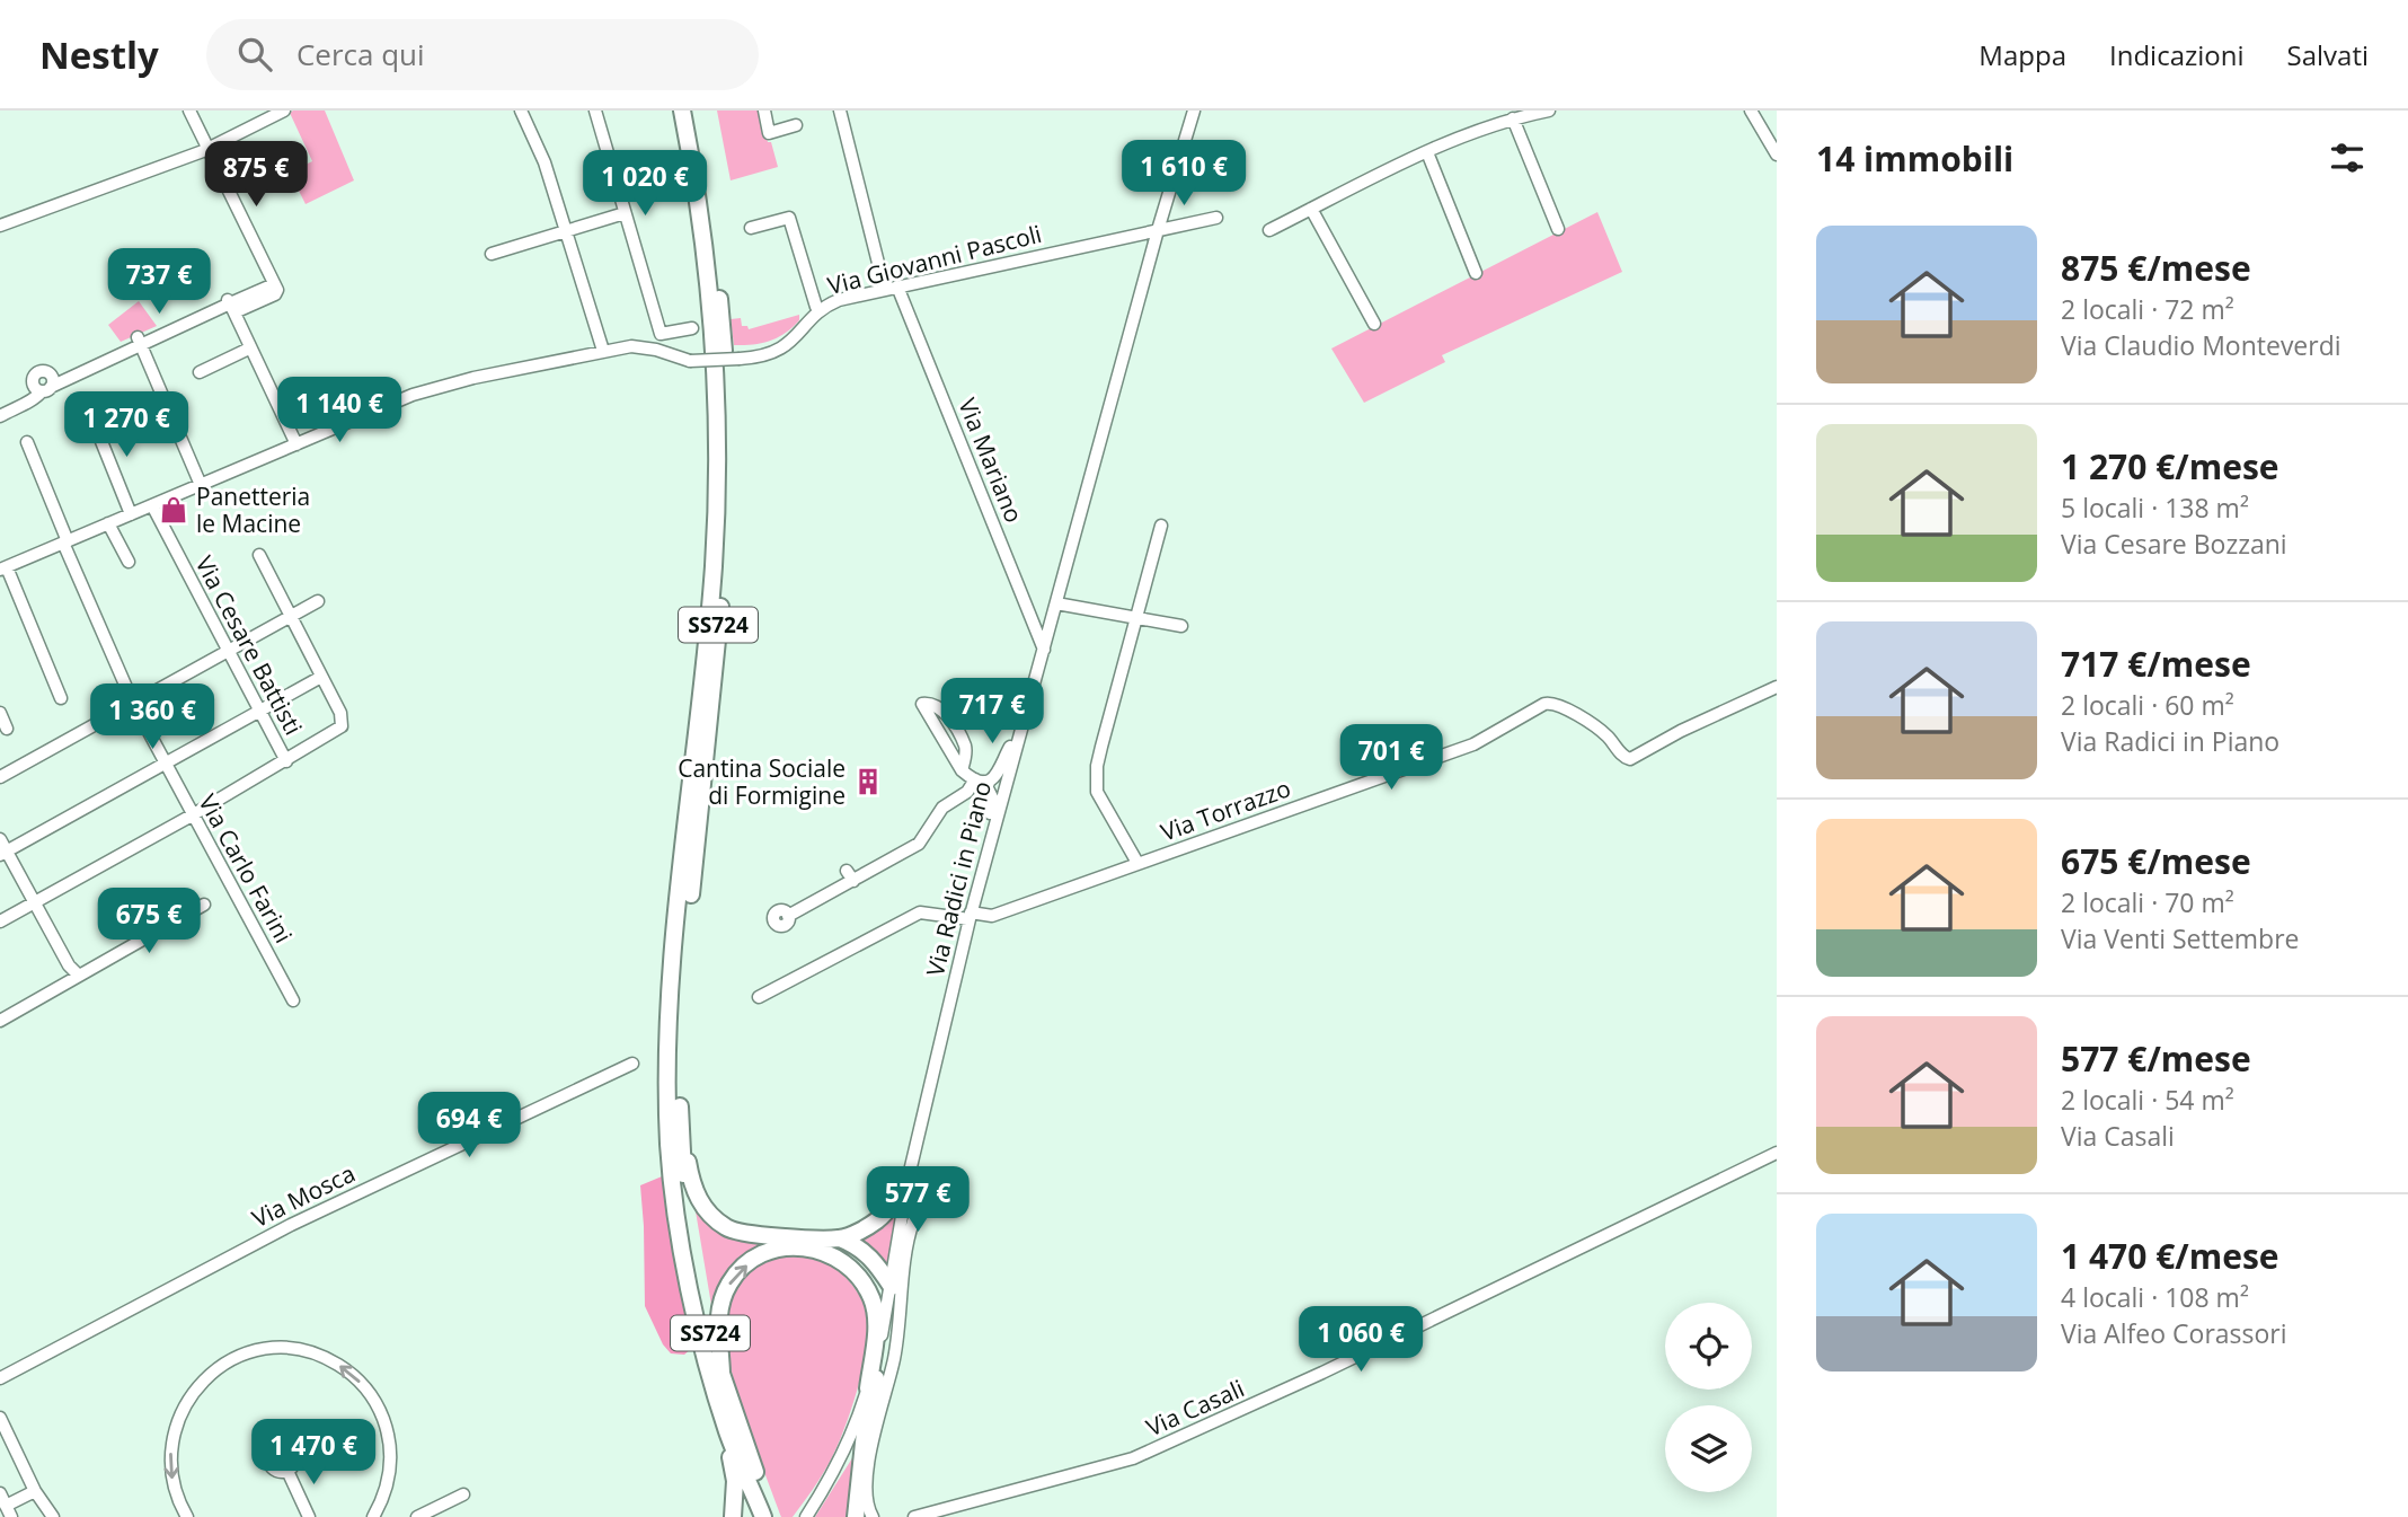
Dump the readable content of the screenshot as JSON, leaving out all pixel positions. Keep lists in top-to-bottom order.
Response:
{
  "streets": {
    "highway": ["SS724"],
    "street": [
      "Via Giovanni Pascoli",
      "Via Mariano",
      "Via Cesare Battisti",
      "Via Torrazzo",
      "Via Carlo Farini",
      "Via Radici in Piano",
      "Via Mosca",
      "Via Casali"
    ]
  },
  "crossings": [
    ["Via Giovanni Pascoli", "Via Mariano"],
    ["Via Giovanni Pascoli", "Via Cesare Battisti"],
    ["Via Giovanni Pascoli", "Via Carlo Farini"],
    ["Via Giovanni Pascoli", "Via Radici in Piano"],
    ["Via Mariano", "Via Radici in Piano"],
    ["Via Torrazzo", "Via Radici in Piano"]
  ],
  "places": {
    "shop": ["Panetteria le Macine"],
    "building": ["Cantina Sociale di Formigine"]
  },
  "page": {
    "header": "Nestly",
    "search": "Cerca qui",
    "nav": ["Mappa", "Indicazioni", "Salvati"],
    "heading": "14 immobili",
    "price": [
      "1 610 €",
      "875 €",
      "1 020 €",
      "737 €",
      "1 140 €",
      "1 270 €",
      "717 €",
      "1 360 €",
      "701 €",
      "675 €",
      "694 €",
      "577 €",
      "1 060 €",
      "1 470 €"
    ],
    "list": [
      {
        "name": "875 €/mese",
        "note": "2 locali · 72 m² · Via Claudio Monteverdi"
      },
      {
        "name": "1 270 €/mese",
        "note": "5 locali · 138 m² · Via Cesare Bozzani"
      },
      {
        "name": "717 €/mese",
        "note": "2 locali · 60 m² · Via Radici in Piano"
      },
      {
        "name": "675 €/mese",
        "note": "2 locali · 70 m² · Via Venti Settembre"
      },
      {
        "name": "577 €/mese",
        "note": "2 locali · 54 m² · Via Casali"
      },
      {
        "name": "1 470 €/mese",
        "note": "4 locali · 108 m² · Via Alfeo Corassori"
      }
    ]
  }
}
